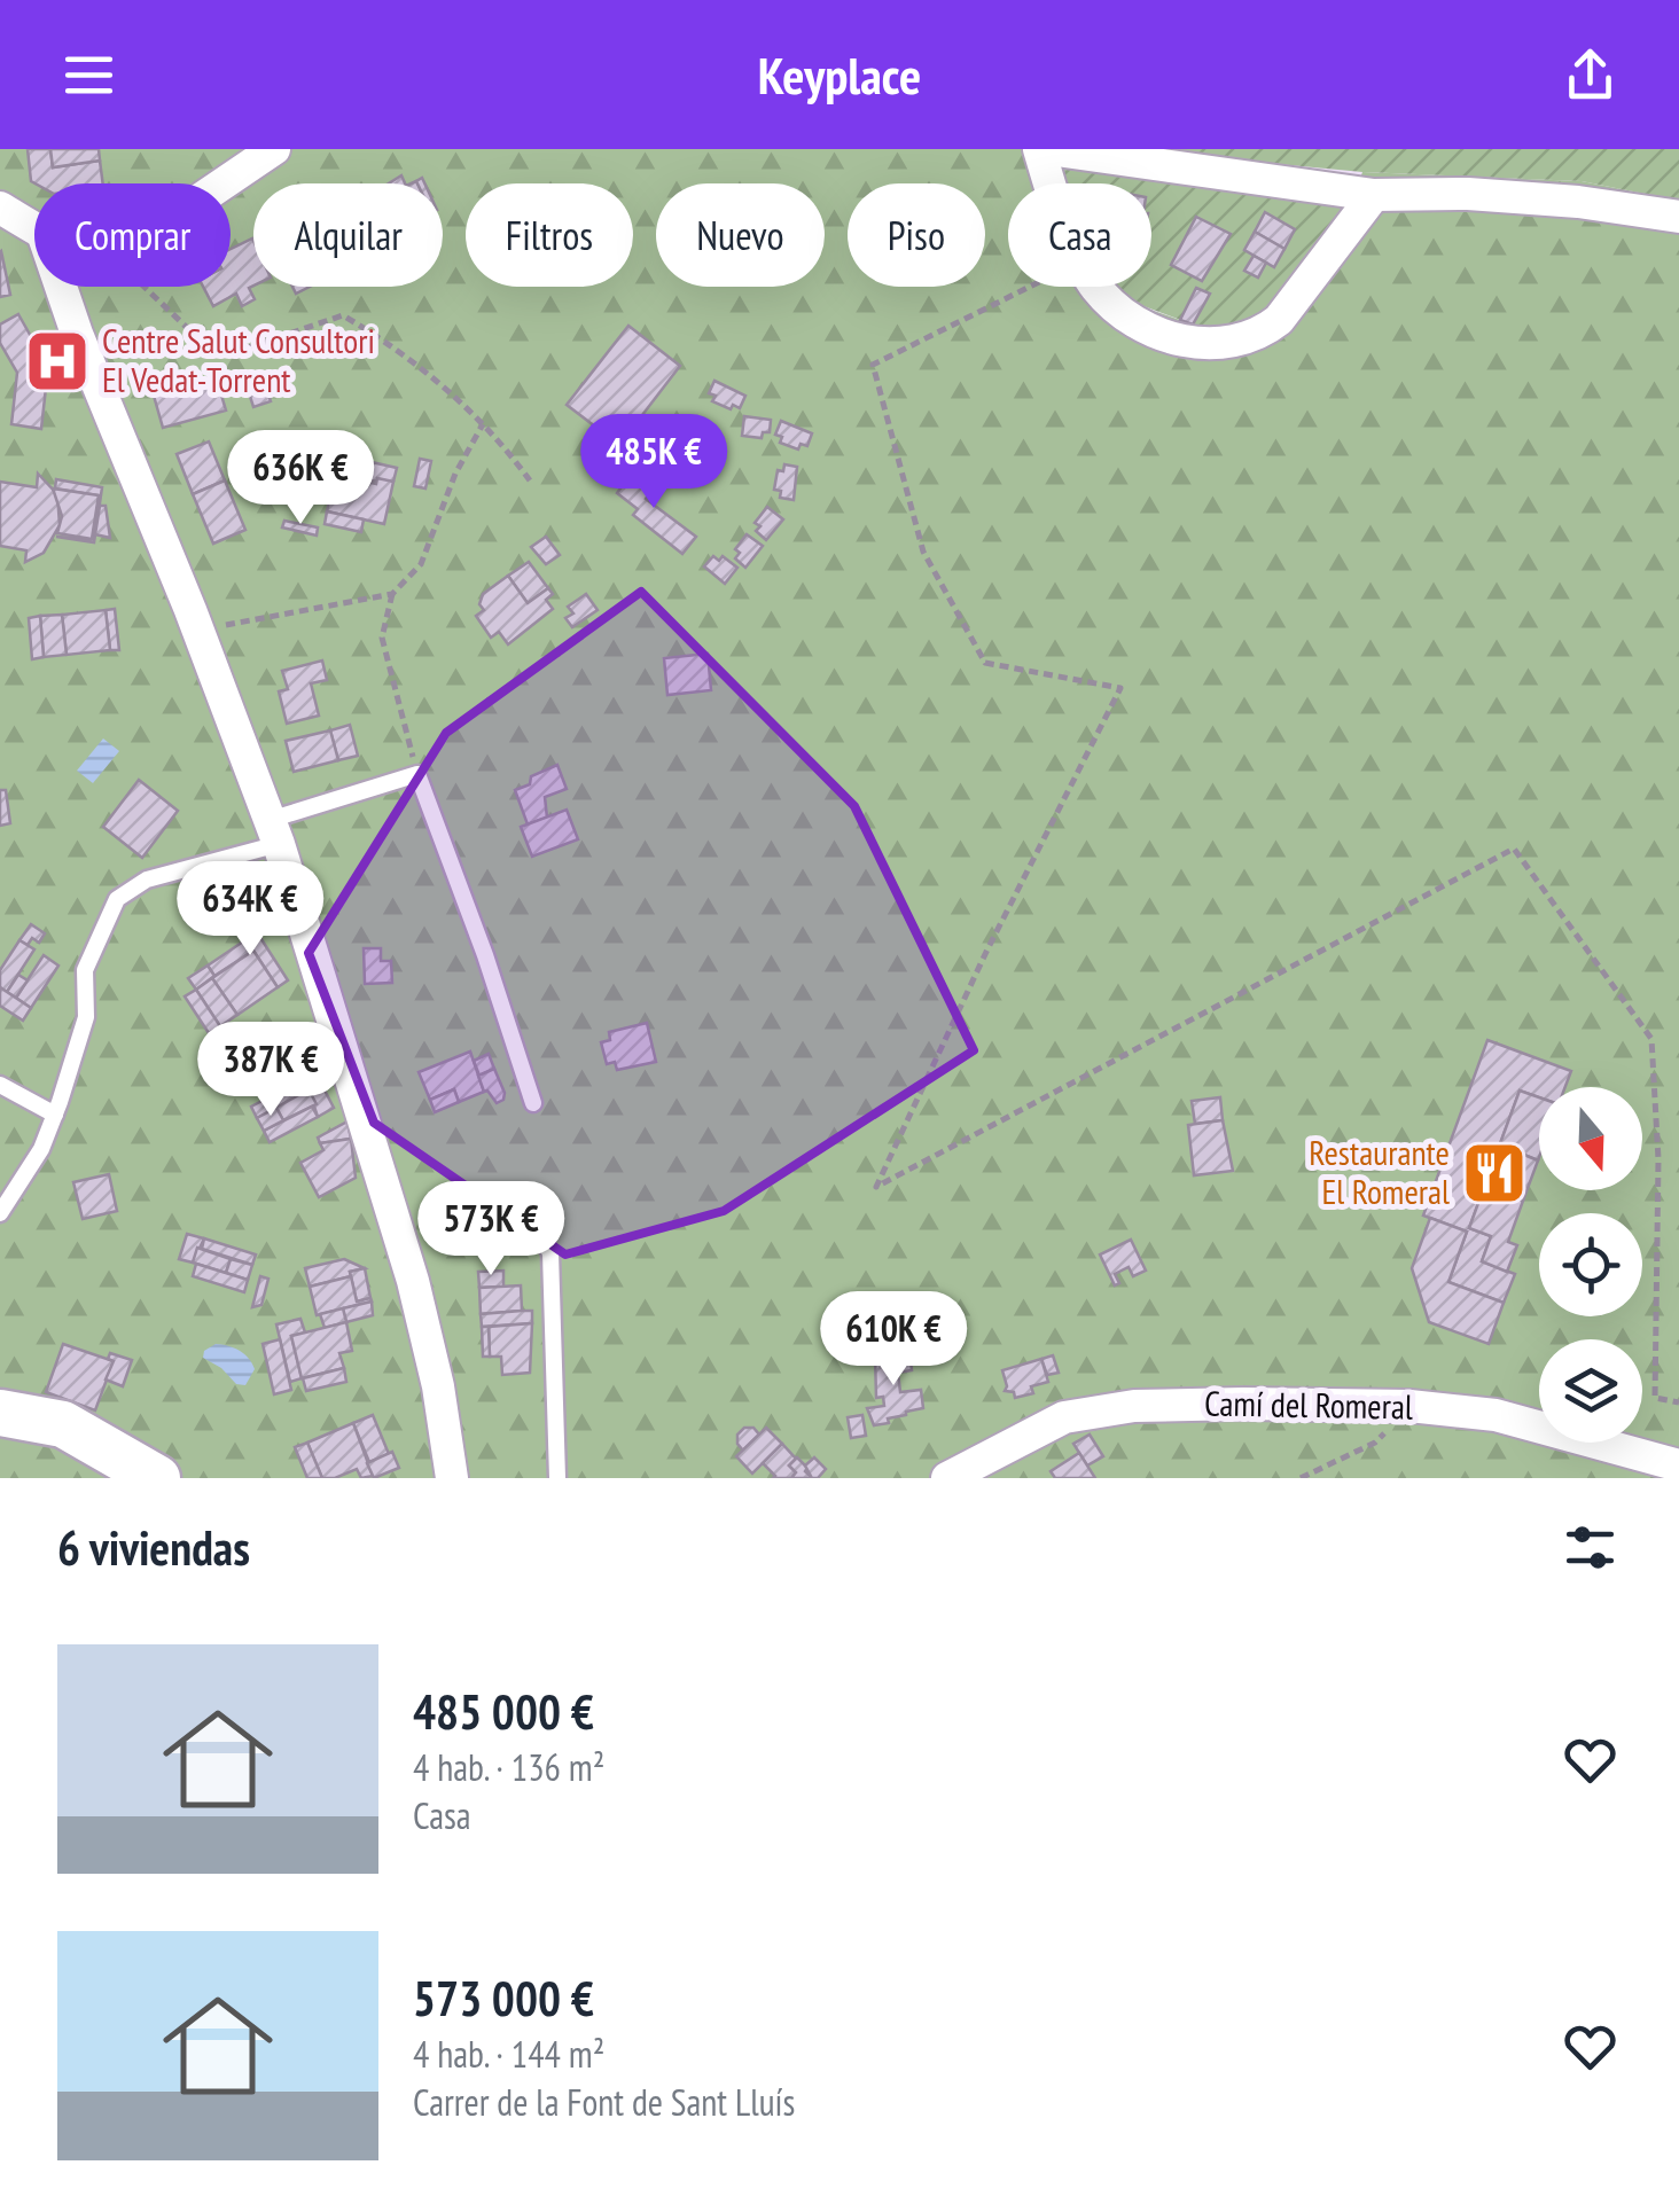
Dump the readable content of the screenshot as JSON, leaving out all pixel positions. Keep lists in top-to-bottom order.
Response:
{
  "streets": {
    "street": ["Camí del Romeral"]
  },
  "places": {
    "hospital": ["Centre Salut Consultori El Vedat-Torrent"],
    "restaurant": ["Restaurante El Romeral"]
  },
  "north": "bottom",
  "page": {
    "header": "Keyplace",
    "chip": [
      "Comprar",
      "Alquilar",
      "Filtros",
      "Nuevo",
      "Piso",
      "Casa"
    ],
    "price": [
      "485K €",
      "636K €",
      "634K €",
      "387K €",
      "573K €",
      "610K €"
    ],
    "heading": "6 viviendas",
    "list": [
      {
        "name": "485 000 €",
        "note": "4 hab. · 136 m² · Casa"
      },
      {
        "name": "573 000 €",
        "note": "4 hab. · 144 m² · Carrer de la Font de Sant Lluís"
      }
    ]
  }
}
